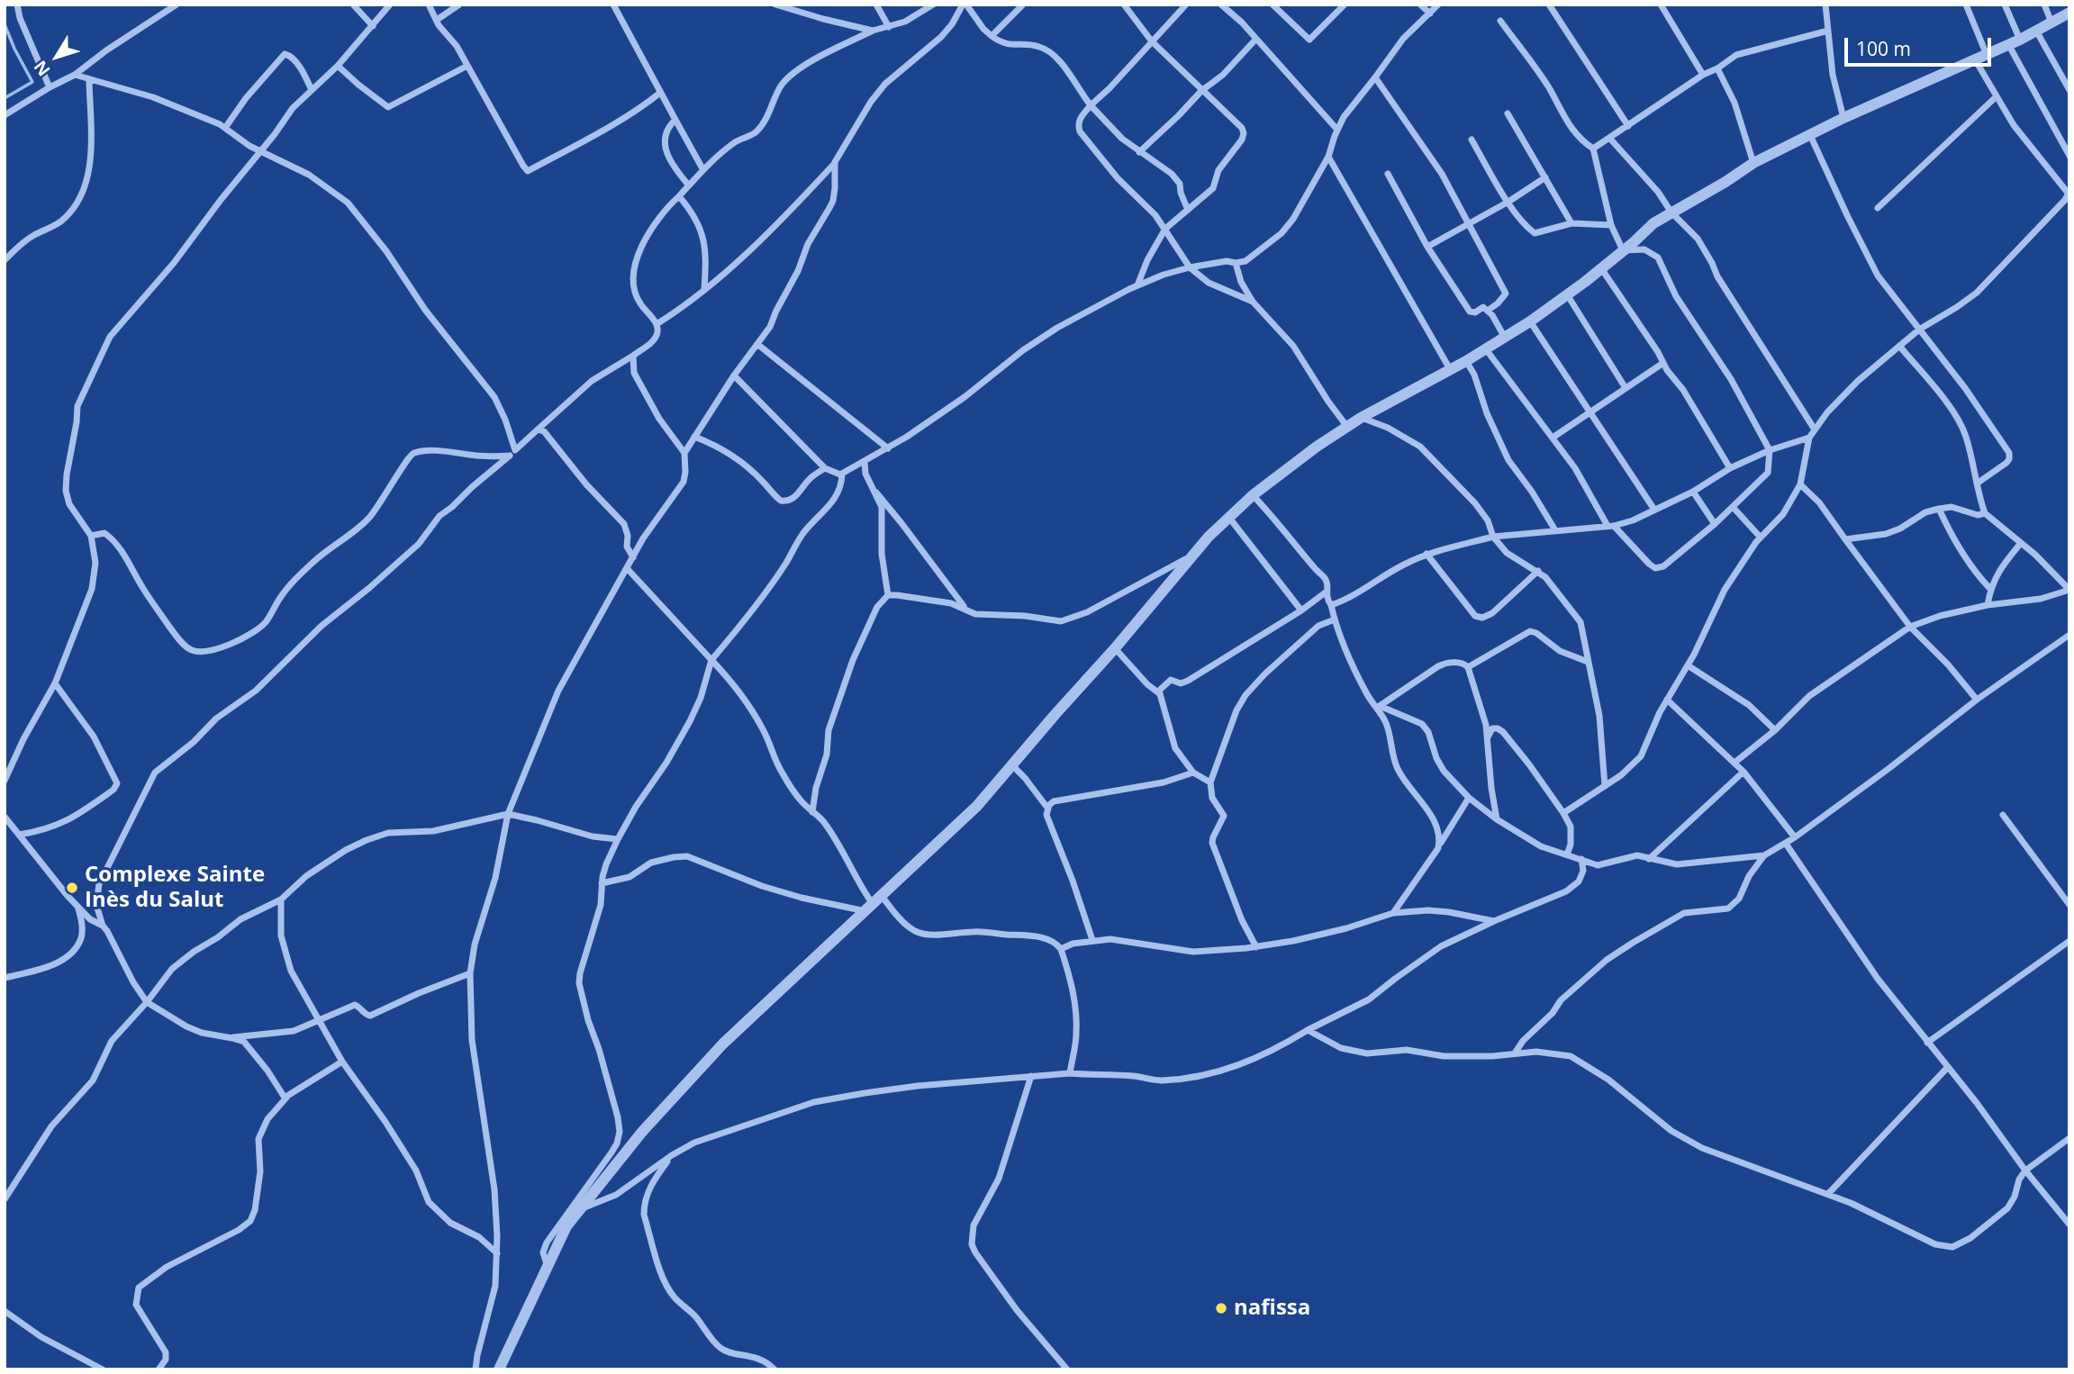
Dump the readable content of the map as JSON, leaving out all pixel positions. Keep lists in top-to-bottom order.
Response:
{
  "places": ["Complexe Sainte Inès du Salut", "nafissa"],
  "scale_bar": "100 m",
  "north": "bottom left"
}
